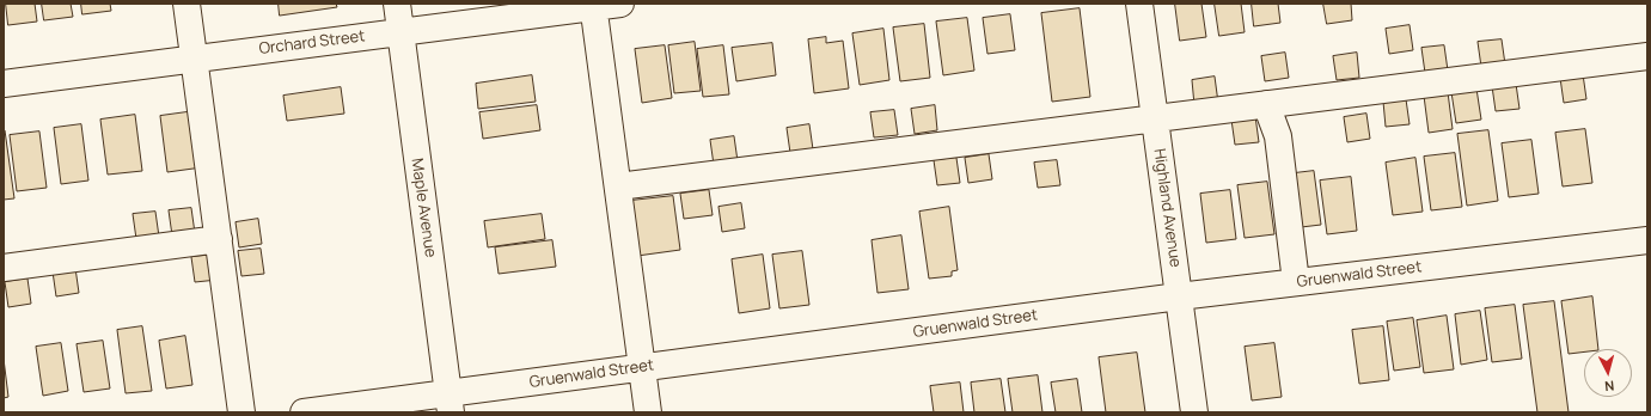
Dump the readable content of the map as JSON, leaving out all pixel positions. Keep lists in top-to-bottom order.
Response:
{
  "streets": {
    "street": [
      "Orchard Street",
      "Maple Avenue",
      "Highland Avenue",
      "Gruenwald Street"
    ]
  },
  "crossings": [
    ["Orchard Street", "Maple Avenue"],
    ["Maple Avenue", "Gruenwald Street"],
    ["Highland Avenue", "Gruenwald Street"]
  ],
  "north": "bottom"
}
